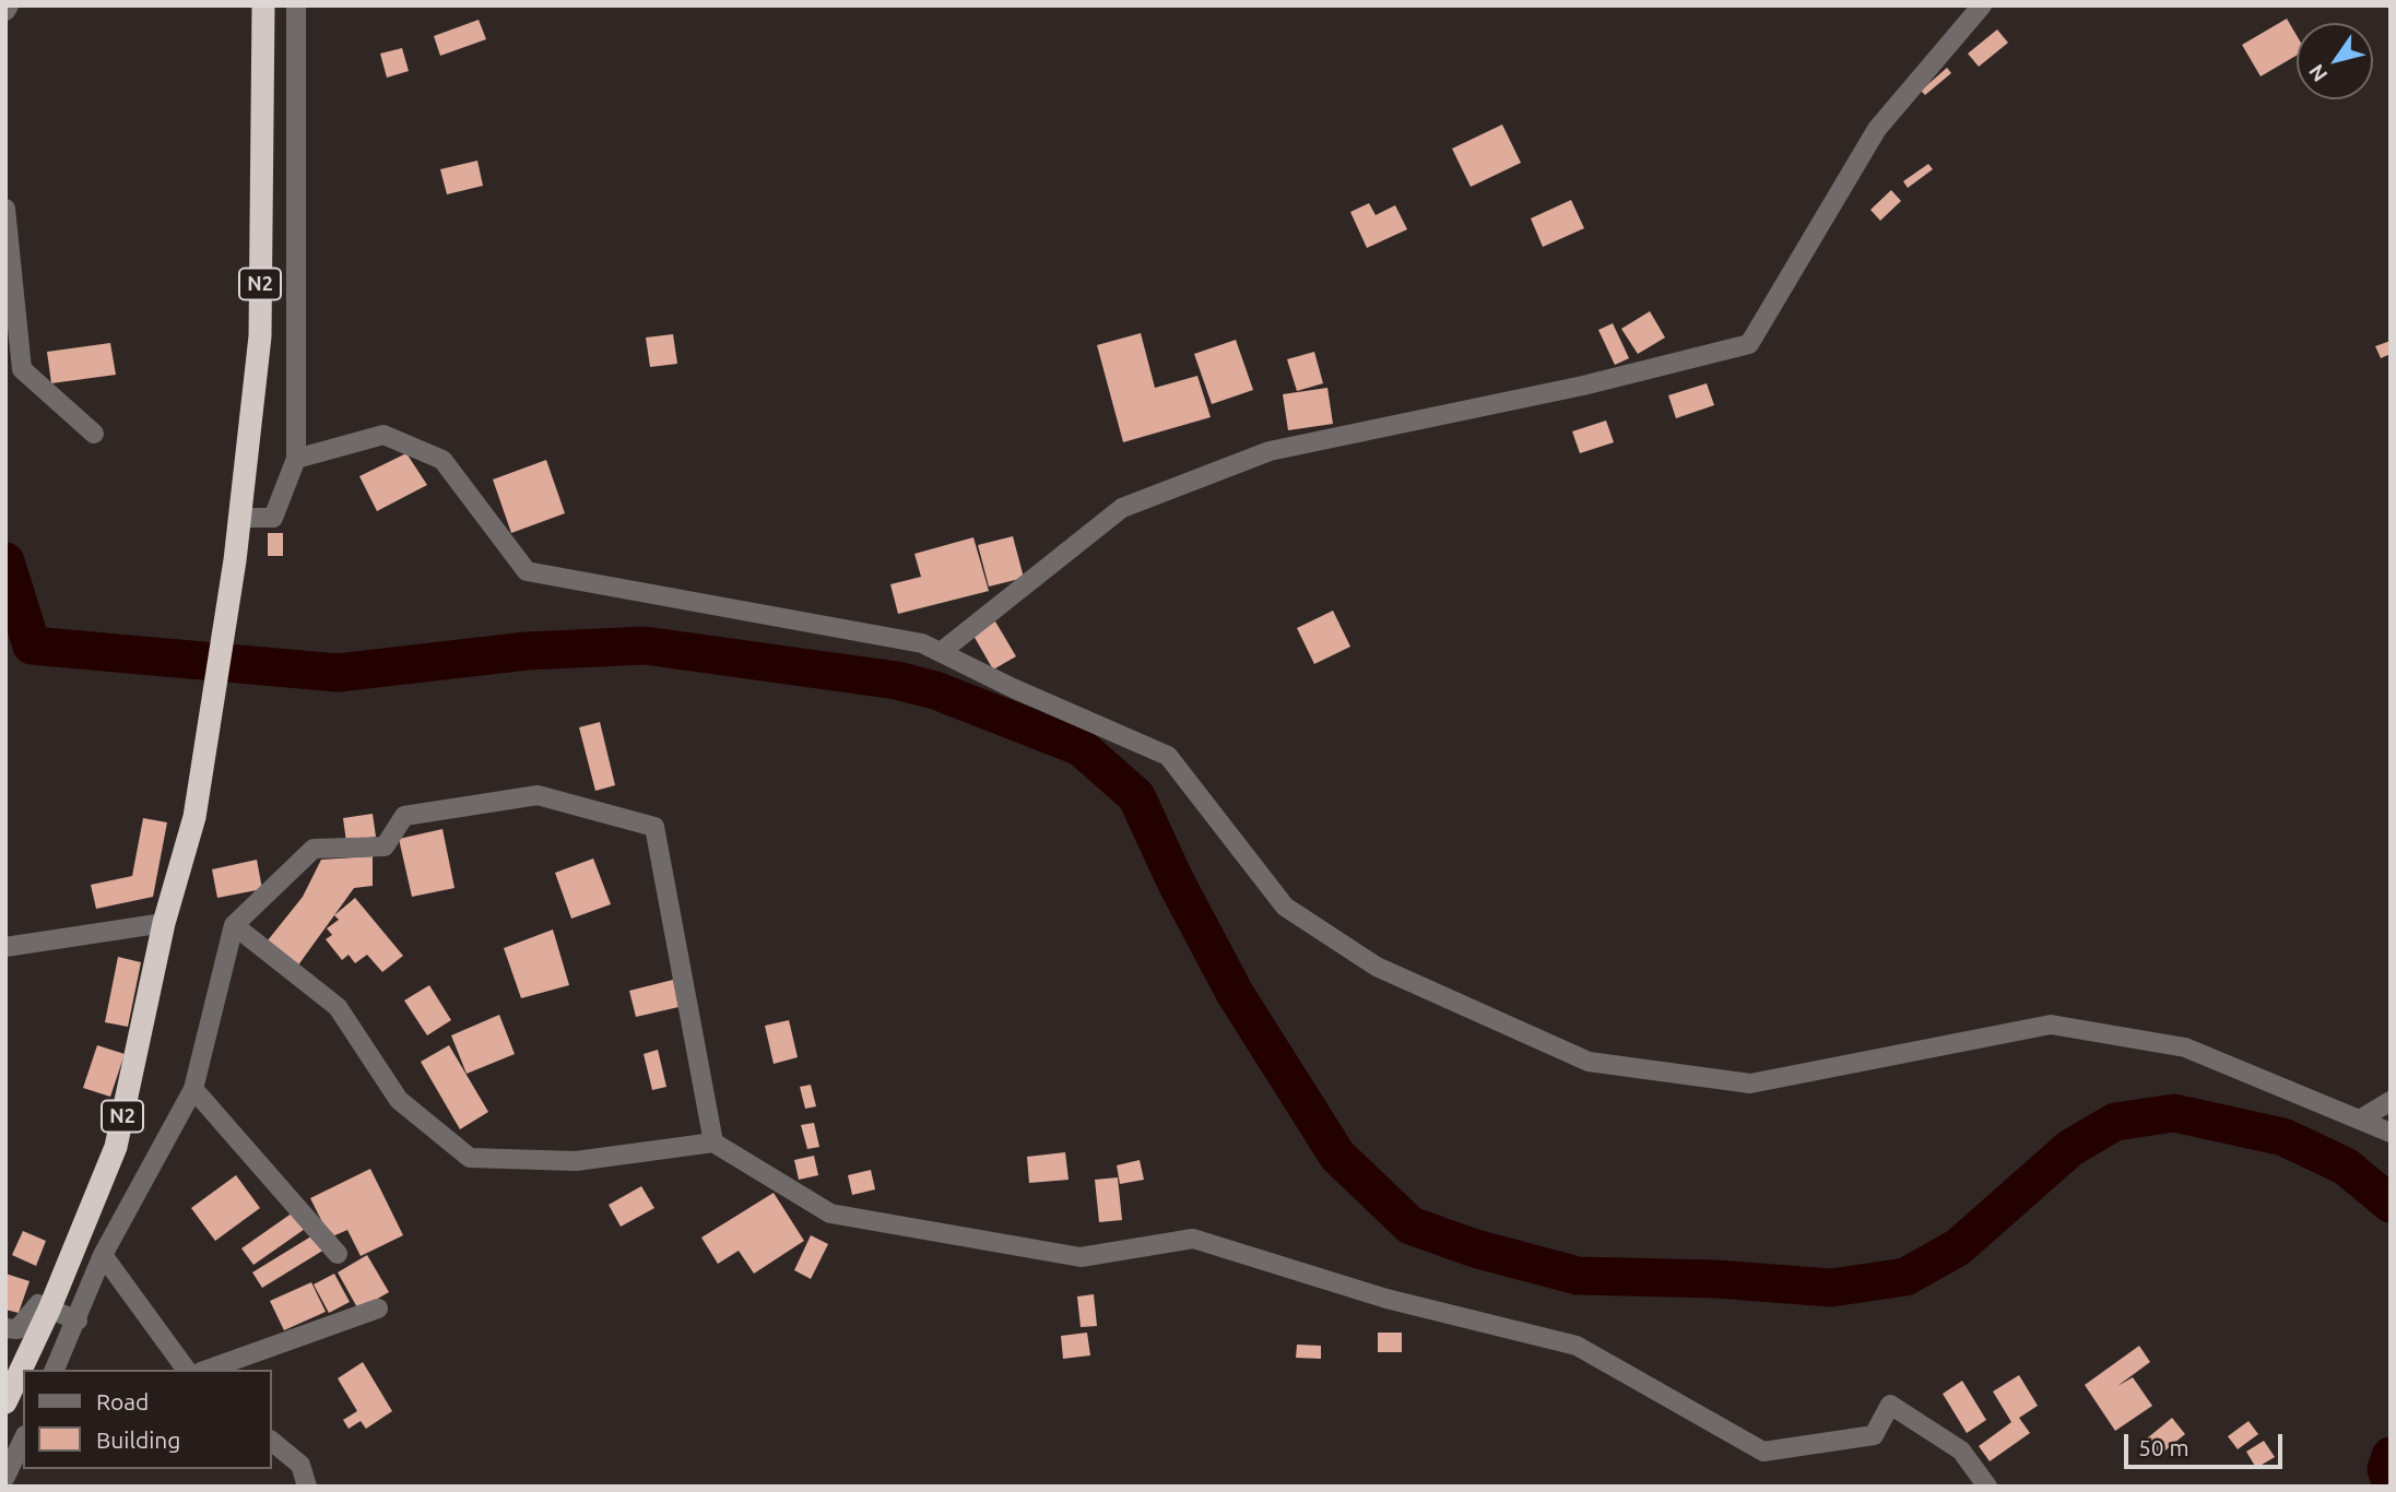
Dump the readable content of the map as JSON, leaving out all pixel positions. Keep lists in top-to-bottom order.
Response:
{
  "streets": {
    "highway": ["N2"]
  },
  "legend": ["Road", "Building"],
  "scale_bar": "50 m",
  "north": "bottom left"
}
